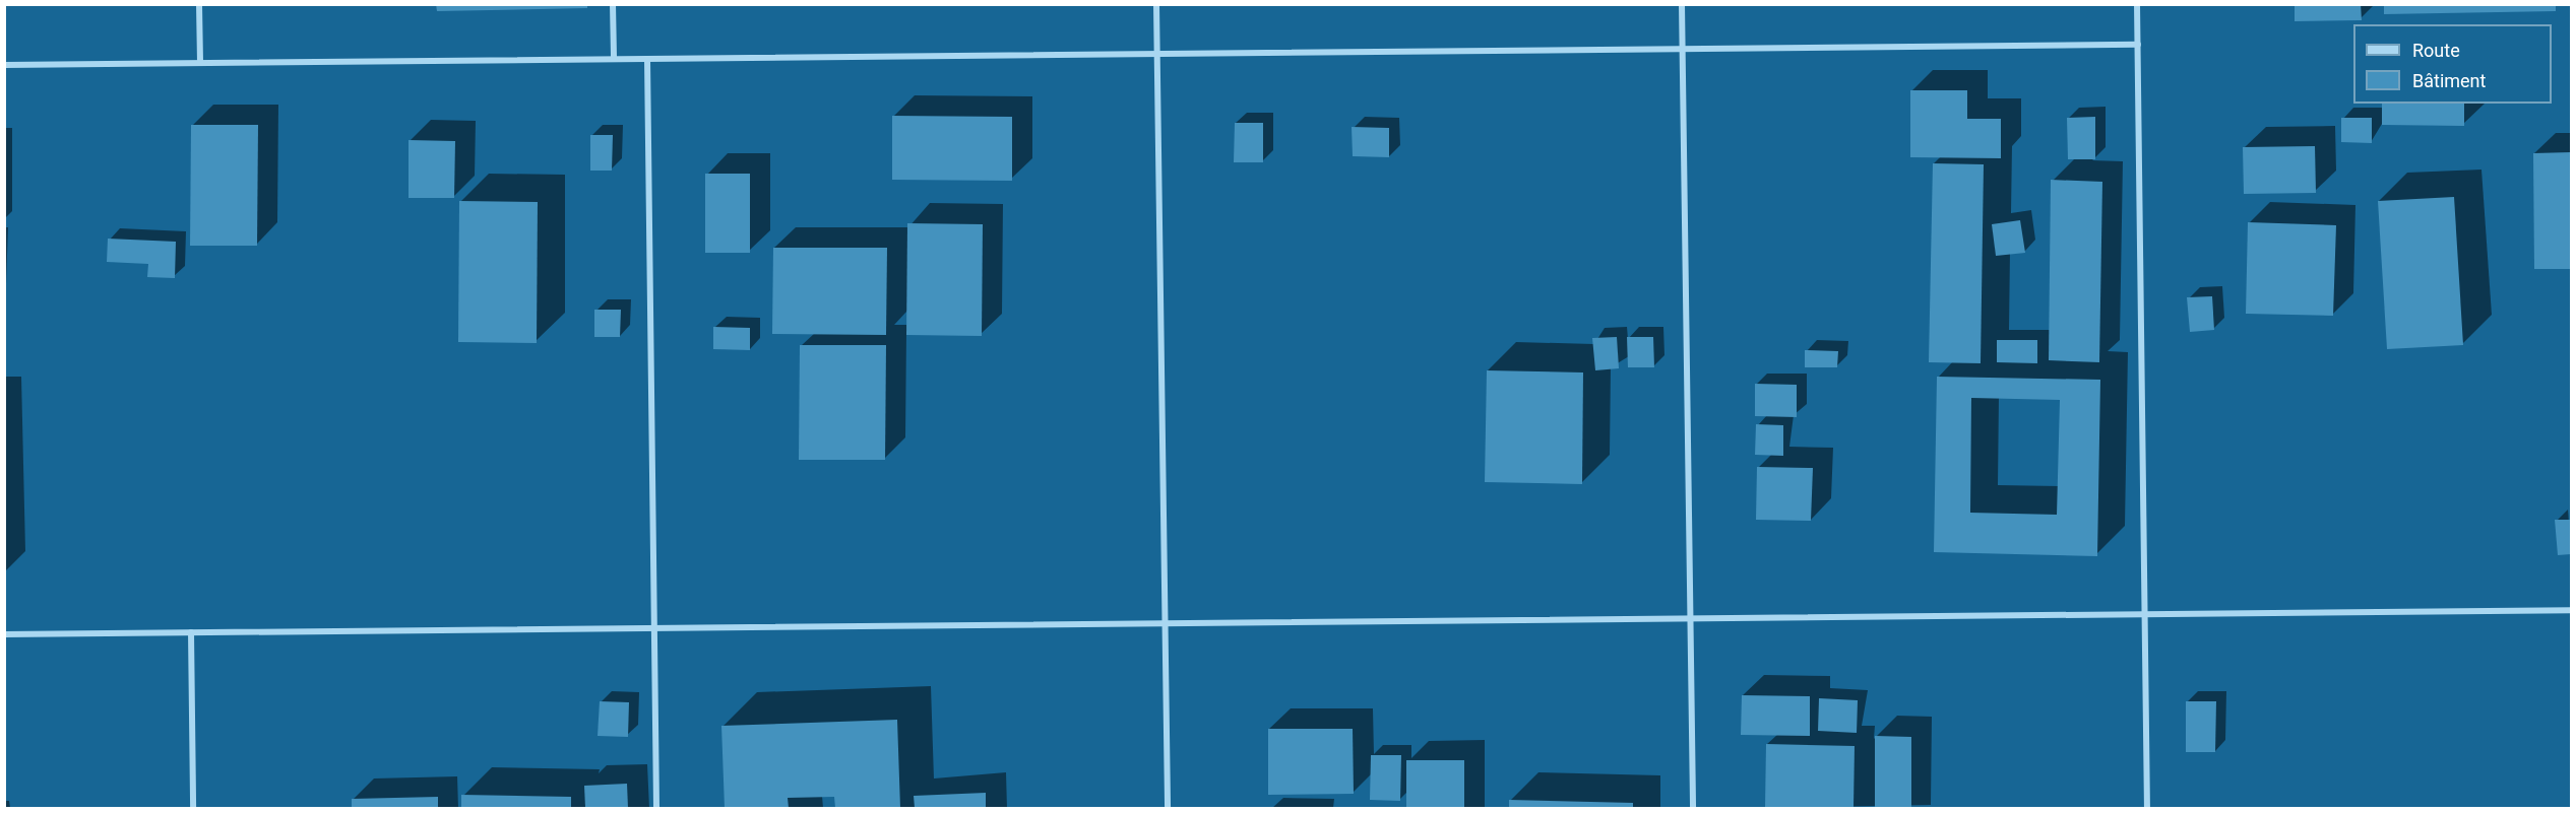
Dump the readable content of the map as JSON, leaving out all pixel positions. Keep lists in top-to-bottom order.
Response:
{
  "legend": ["Route", "Bâtiment"]
}
